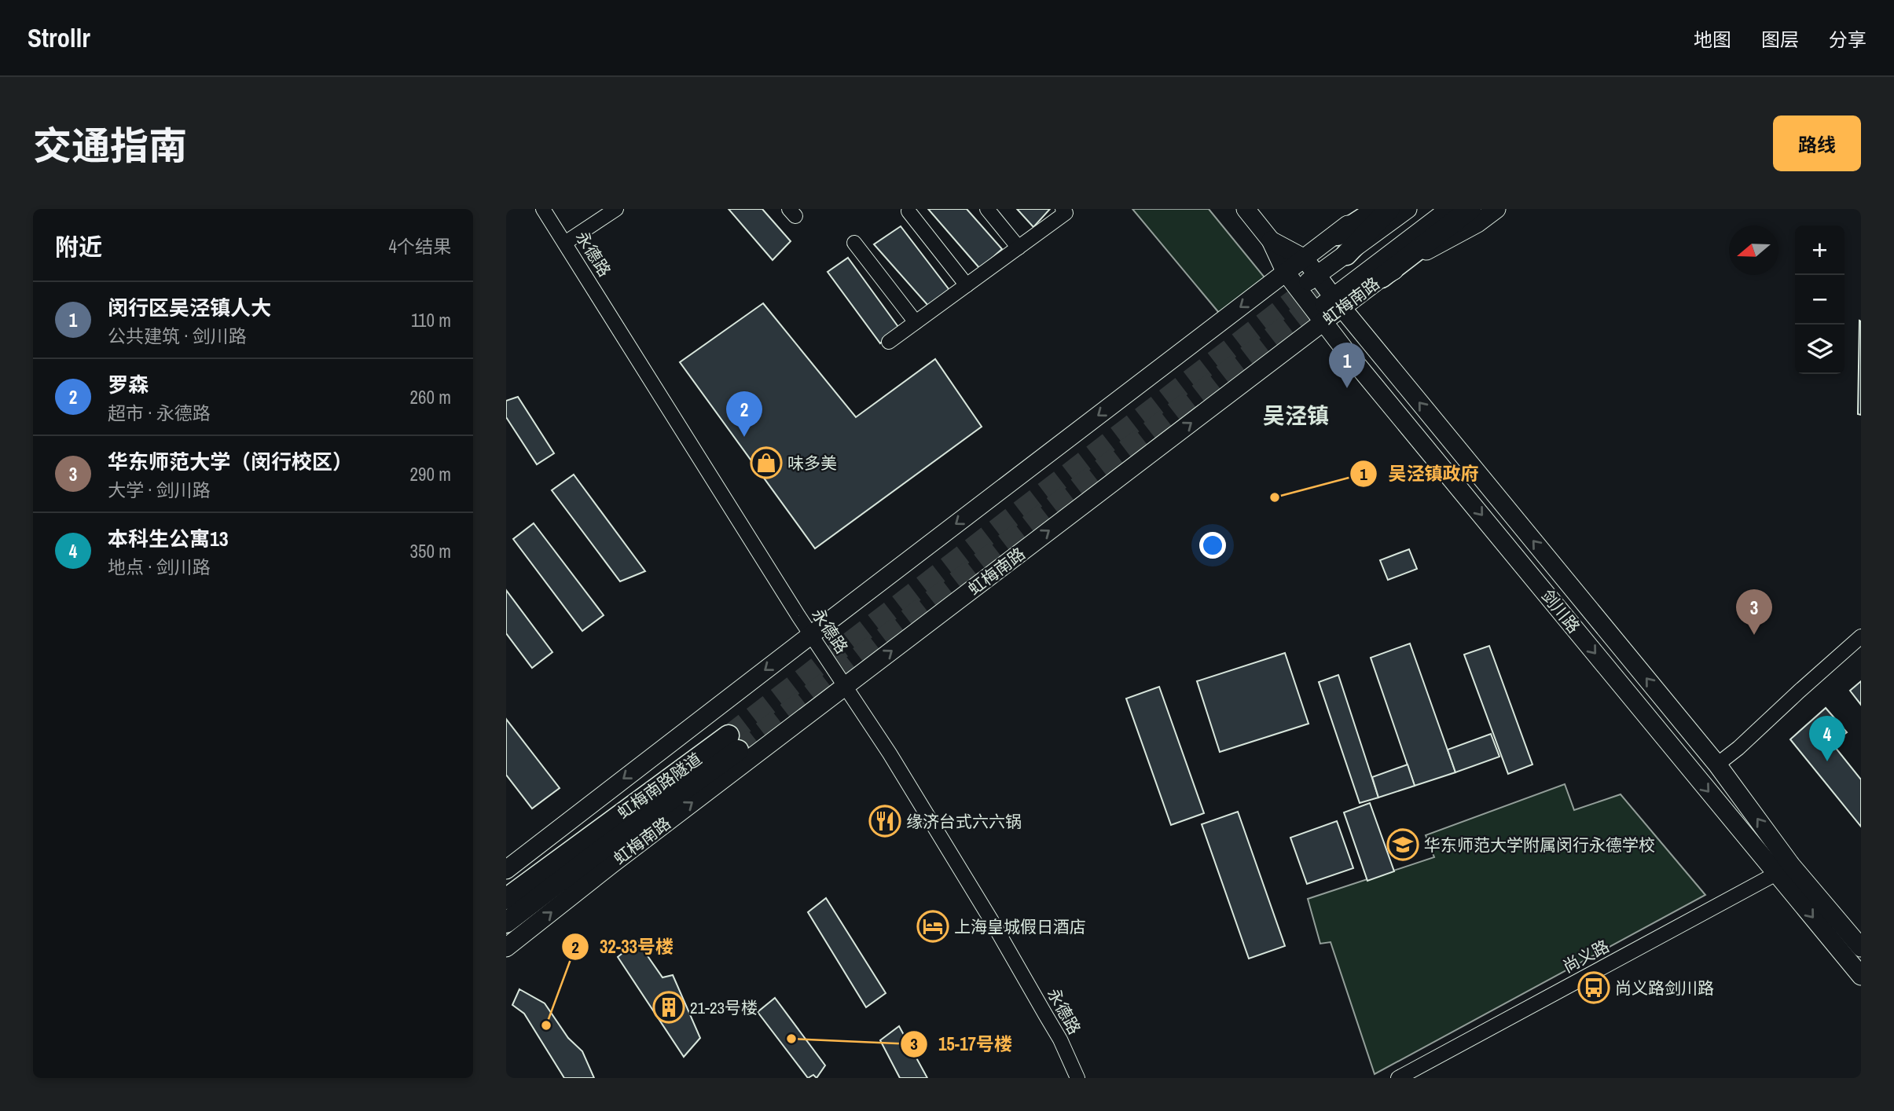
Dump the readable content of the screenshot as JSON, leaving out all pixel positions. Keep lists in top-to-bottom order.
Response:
{
  "streets": {
    "highway": ["虹梅南路隧道"],
    "main road": ["虹梅南路", "剑川路"],
    "street": ["永德路", "尚义路"]
  },
  "crossings": [
    ["永德路", "虹梅南路"],
    ["虹梅南路", "剑川路"],
    ["剑川路", "尚义路"]
  ],
  "districts": ["吴泾镇"],
  "places": {
    "shop": ["味多美"],
    "other": ["吴泾镇政府", "32-33号楼", "15-17号楼"],
    "restaurant": ["缘济台式六六锅"],
    "school or university": ["华东师范大学附属闵行永德学校"],
    "hotel": ["上海皇城假日酒店"],
    "bus stop": ["尚义路剑川路"],
    "building": ["21-23号楼"]
  },
  "north": "left",
  "page": {
    "header": "Strollr",
    "nav": ["地图", "图层", "分享"],
    "title": "交通指南",
    "buttons": "路线",
    "heading": ["附近", "4个结果"],
    "map_buttons": ["+", "−"],
    "list": [
      {
        "mark": "1",
        "name": "闵行区吴泾镇人大",
        "note": "公共建筑 · 剑川路",
        "value": "110 m"
      },
      {
        "mark": "2",
        "name": "罗森",
        "note": "超市 · 永德路",
        "value": "260 m"
      },
      {
        "mark": "3",
        "name": "华东师范大学（闵行校区）",
        "note": "大学 · 剑川路",
        "value": "290 m"
      },
      {
        "mark": "4",
        "name": "本科生公寓13",
        "note": "地点 · 剑川路",
        "value": "350 m"
      }
    ],
    "pins": [
      "1",
      "2",
      "3",
      "4"
    ]
  }
}
